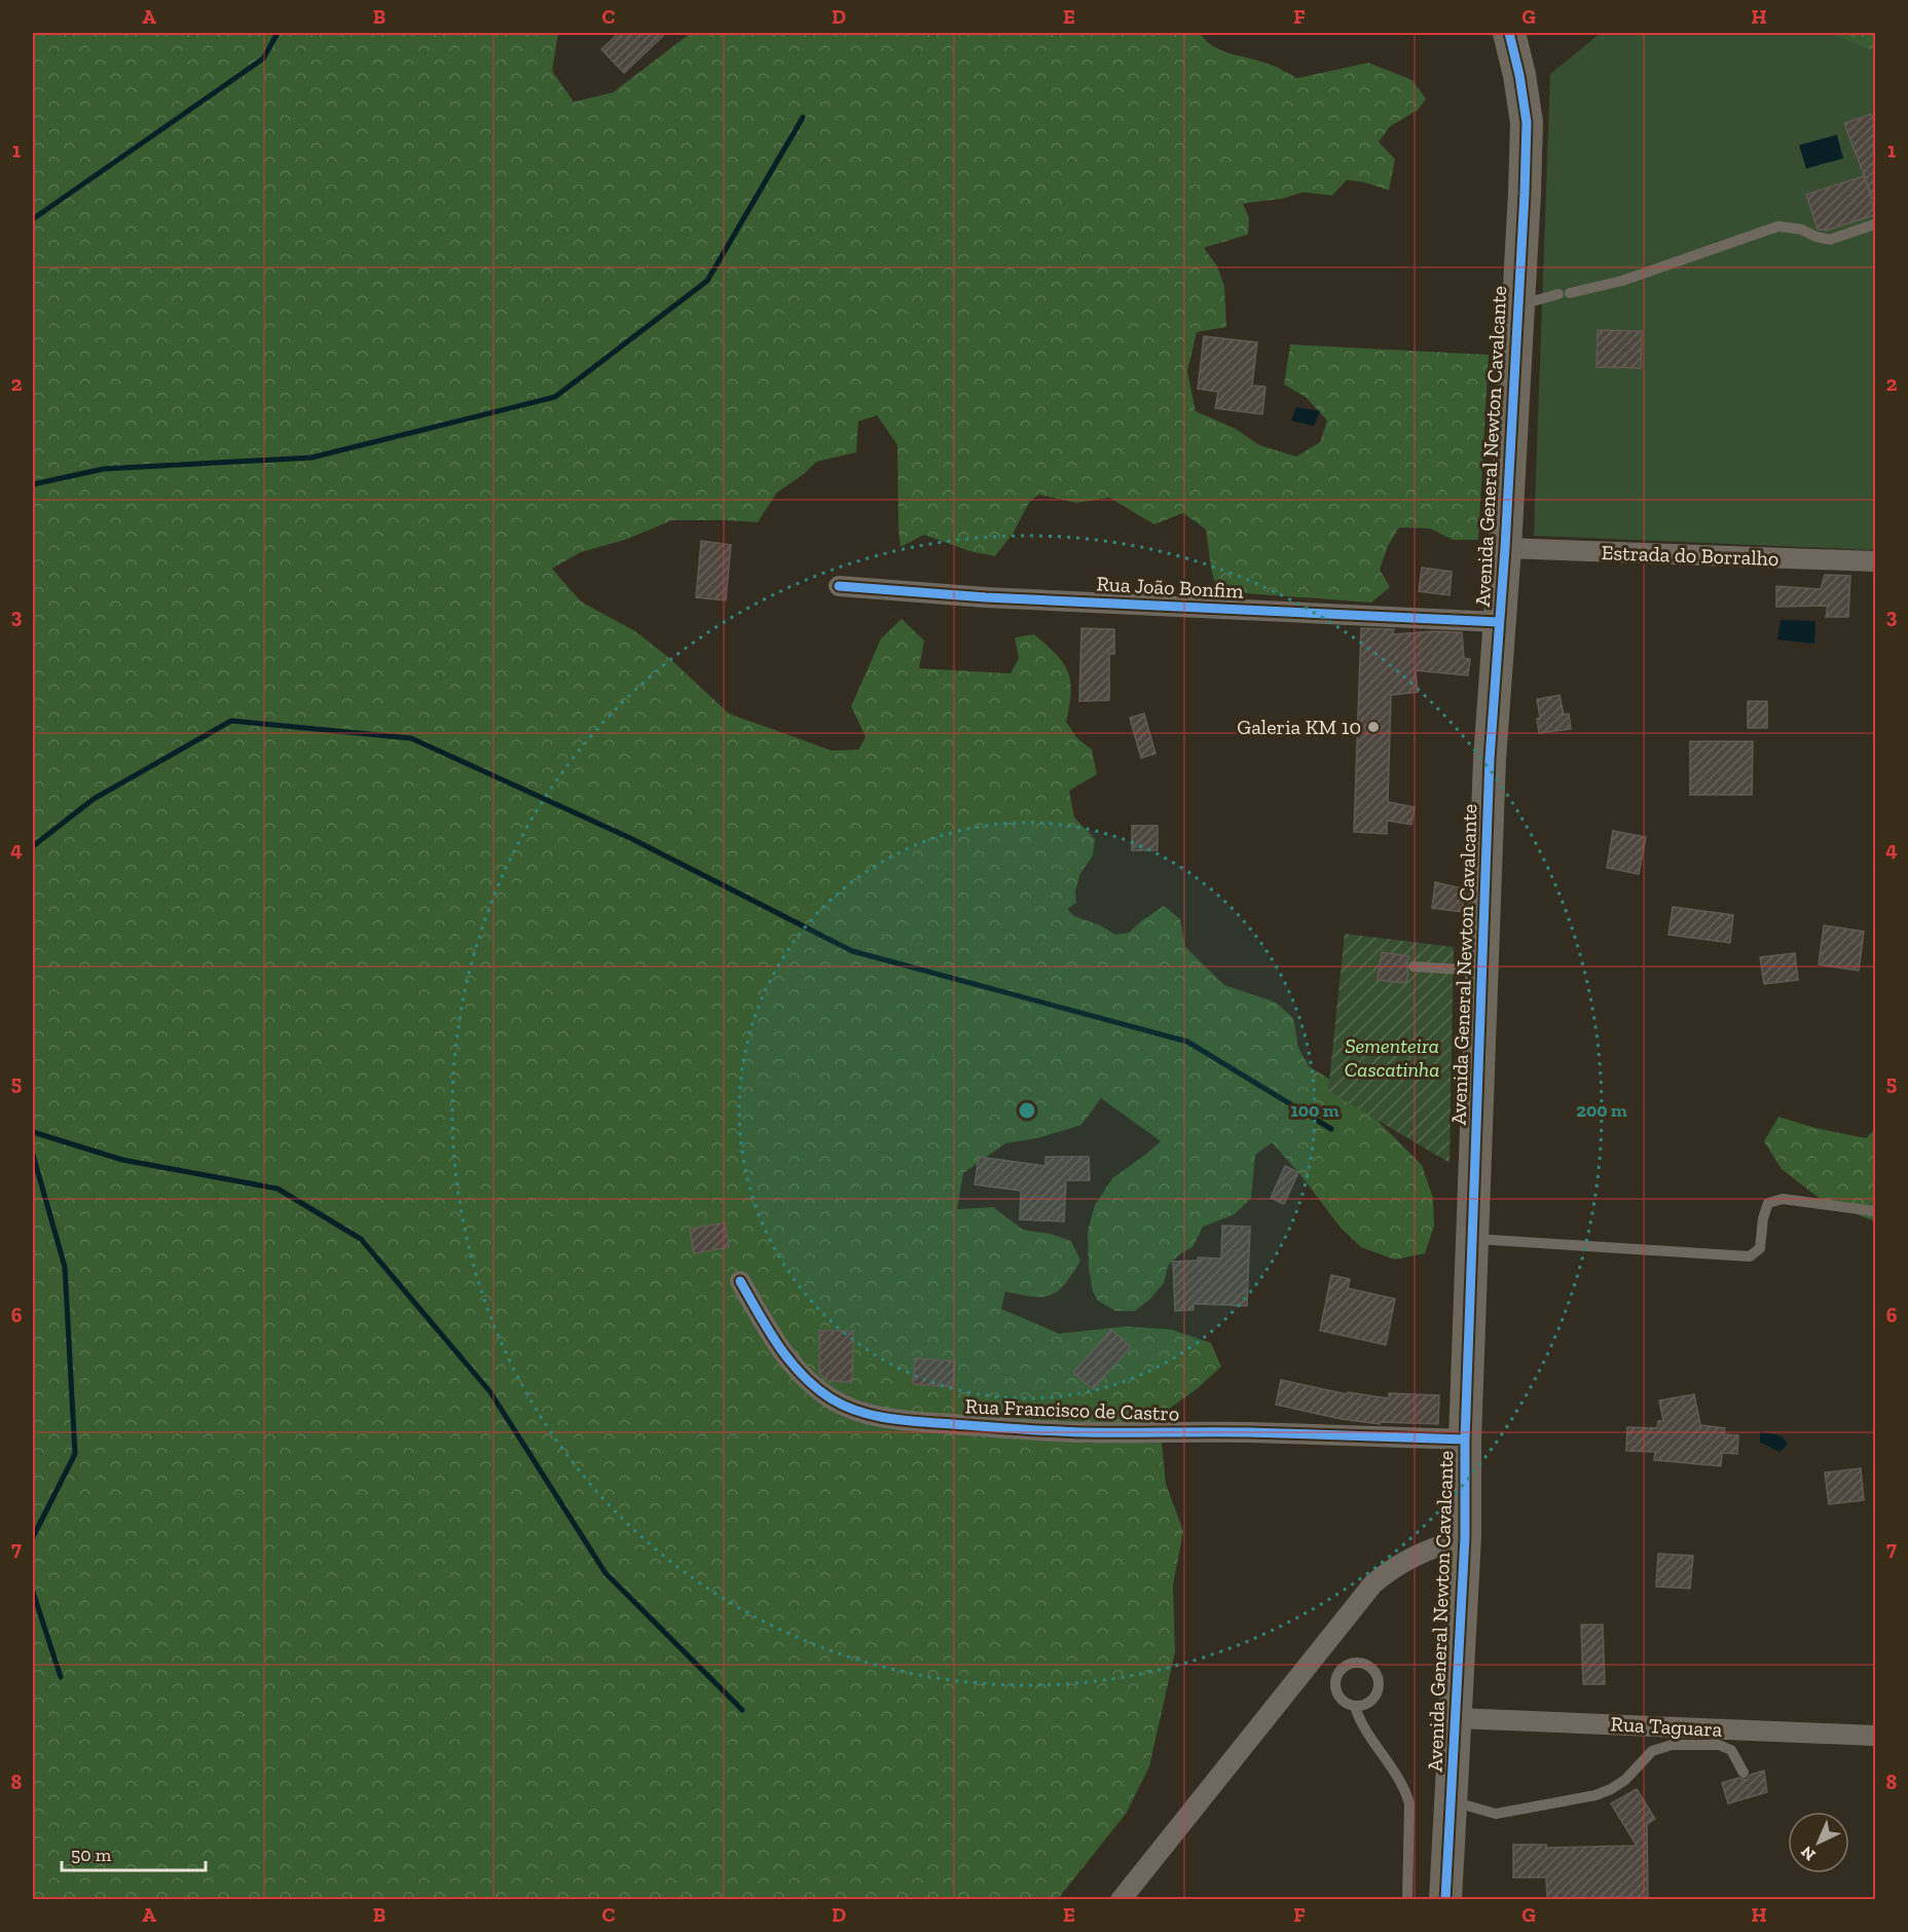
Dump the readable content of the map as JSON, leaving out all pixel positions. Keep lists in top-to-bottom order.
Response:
{
  "streets": {
    "main road": ["Avenida General Newton Cavalcante"],
    "street": [
      "Estrada do Borralho",
      "Rua João Bonfim",
      "Rua Francisco de Castro",
      "Rua Taguara"
    ]
  },
  "crossings": [
    ["Avenida General Newton Cavalcante", "Estrada do Borralho"],
    ["Avenida General Newton Cavalcante", "Rua João Bonfim"],
    ["Avenida General Newton Cavalcante", "Rua Francisco de Castro"],
    ["Avenida General Newton Cavalcante", "Rua Taguara"]
  ],
  "parks": ["Sementeira Cascatinha"],
  "places": ["Galeria KM 10"],
  "scale_bar": "50 m",
  "north": "bottom left",
  "grid": {
    "columns": [
      "A",
      "B",
      "C",
      "D",
      "E",
      "F",
      "G",
      "H"
    ],
    "rows": [
      "1",
      "2",
      "3",
      "4",
      "5",
      "6",
      "7",
      "8"
    ]
  },
  "rings": ["100 m", "200 m"]
}
